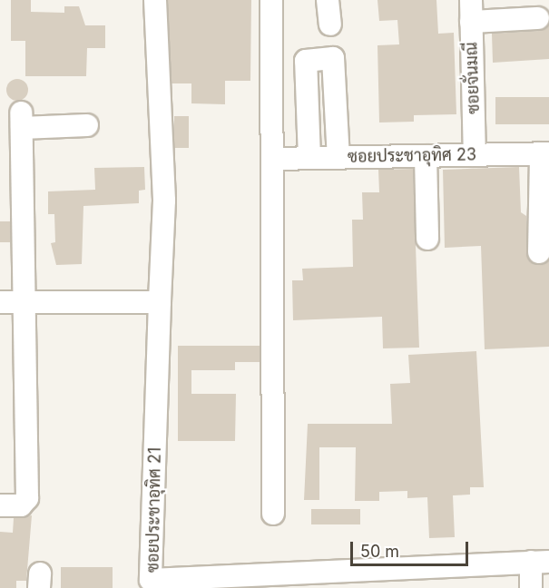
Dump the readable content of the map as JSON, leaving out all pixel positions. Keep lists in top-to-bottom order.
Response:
{
  "streets": {
    "street": ["ซอยจั่นมณี", "ซอยประชาอุทิศ 23", "ซอยประชาอุทิศ 21"]
  },
  "crossings": [
    ["ซอยจั่นมณี", "ซอยประชาอุทิศ 23"]
  ],
  "scale_bar": "50 m"
}
